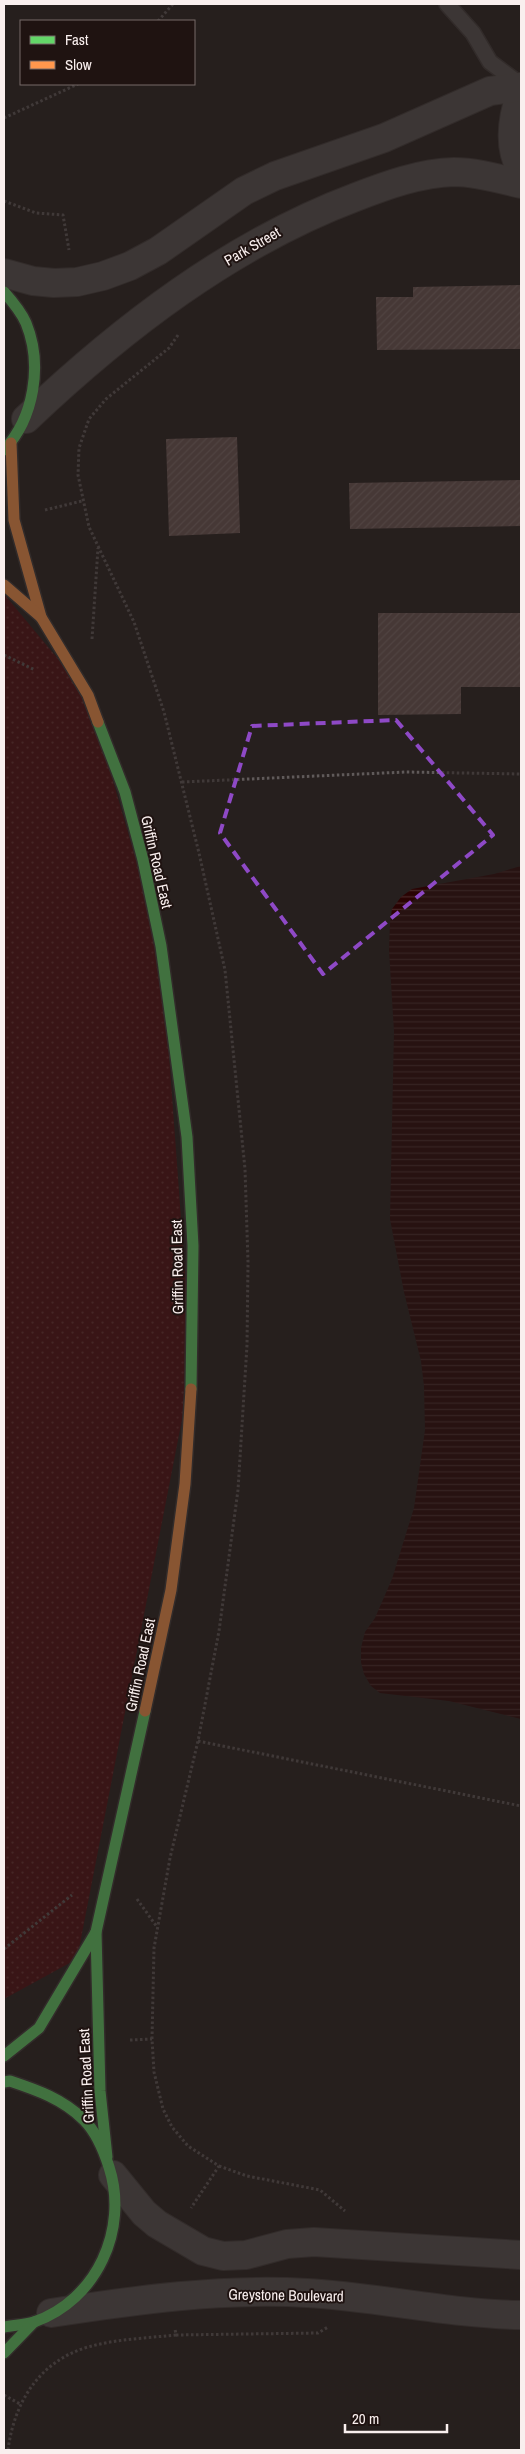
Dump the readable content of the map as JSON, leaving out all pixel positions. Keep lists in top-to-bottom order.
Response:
{
  "streets": {
    "main road": ["Griffin Road East"],
    "street": ["Park Street", "Greystone Boulevard"]
  },
  "crossings": [
    ["Griffin Road East", "Greystone Boulevard"]
  ],
  "legend": ["Fast", "Slow"],
  "scale_bar": "20 m"
}
